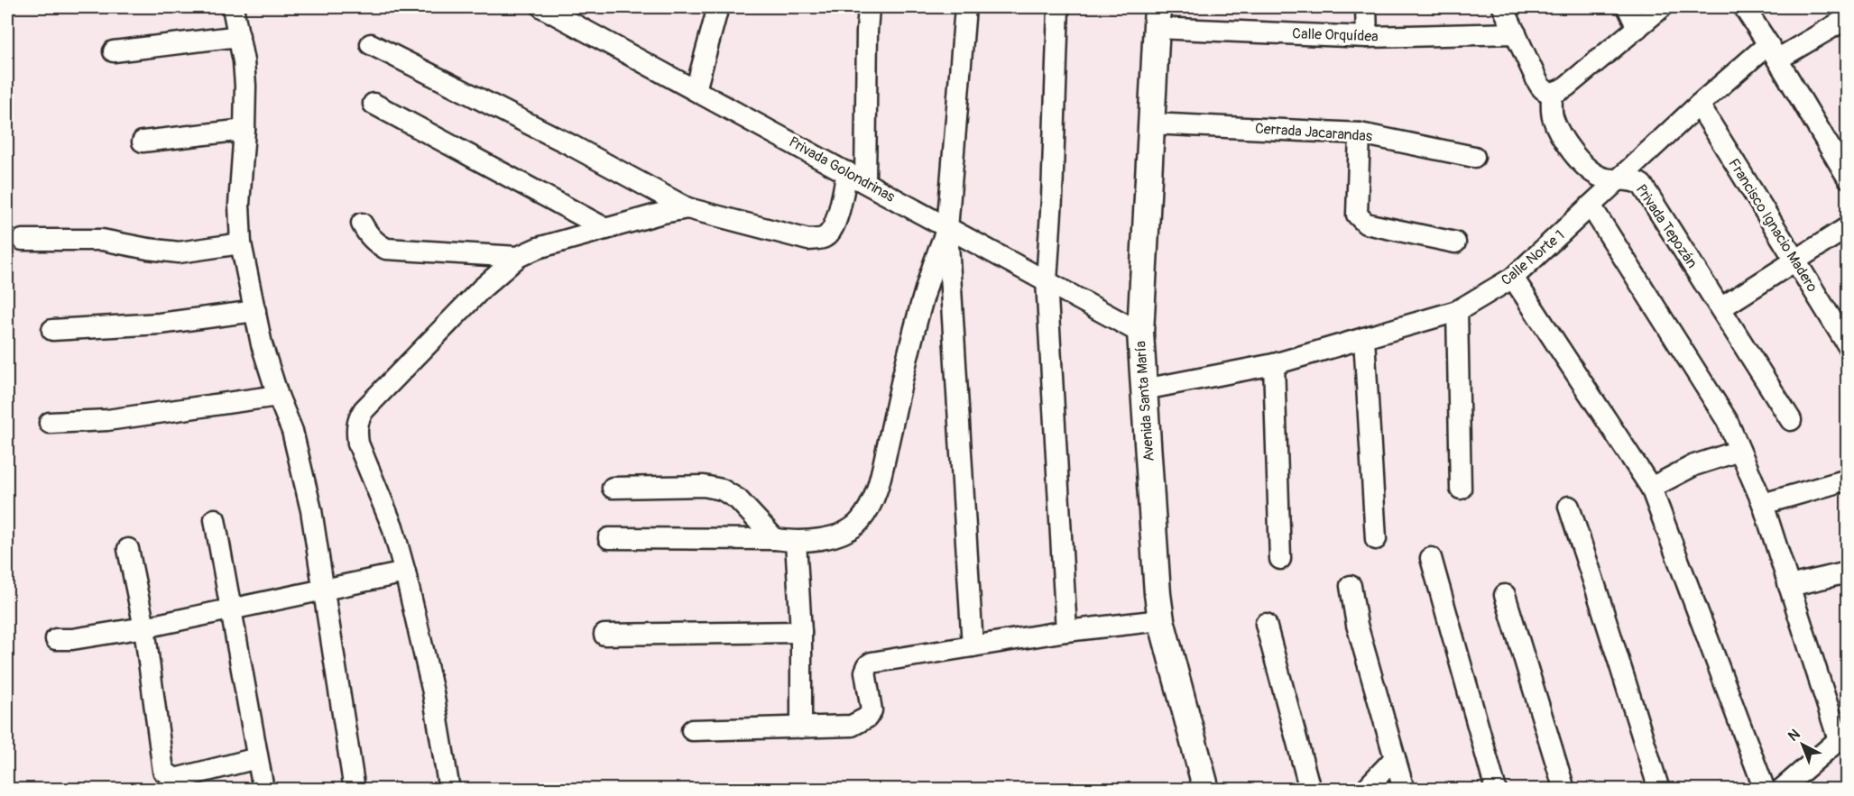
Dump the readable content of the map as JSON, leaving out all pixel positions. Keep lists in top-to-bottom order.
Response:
{
  "streets": {
    "main road": ["Avenida Santa María"],
    "street": [
      "Calle Orquídea",
      "Cerrada Jacarandas",
      "Privada Golondrinas",
      "Francisco Ignacio Madero",
      "Privada Tepozán",
      "Calle Norte 1"
    ]
  },
  "crossings": [
    ["Calle Orquídea", "Avenida Santa María"],
    ["Cerrada Jacarandas", "Avenida Santa María"],
    ["Privada Golondrinas", "Avenida Santa María"],
    ["Francisco Ignacio Madero", "Calle Norte 1"],
    ["Privada Tepozán", "Calle Norte 1"],
    ["Calle Norte 1", "Avenida Santa María"]
  ],
  "north": "top left"
}
